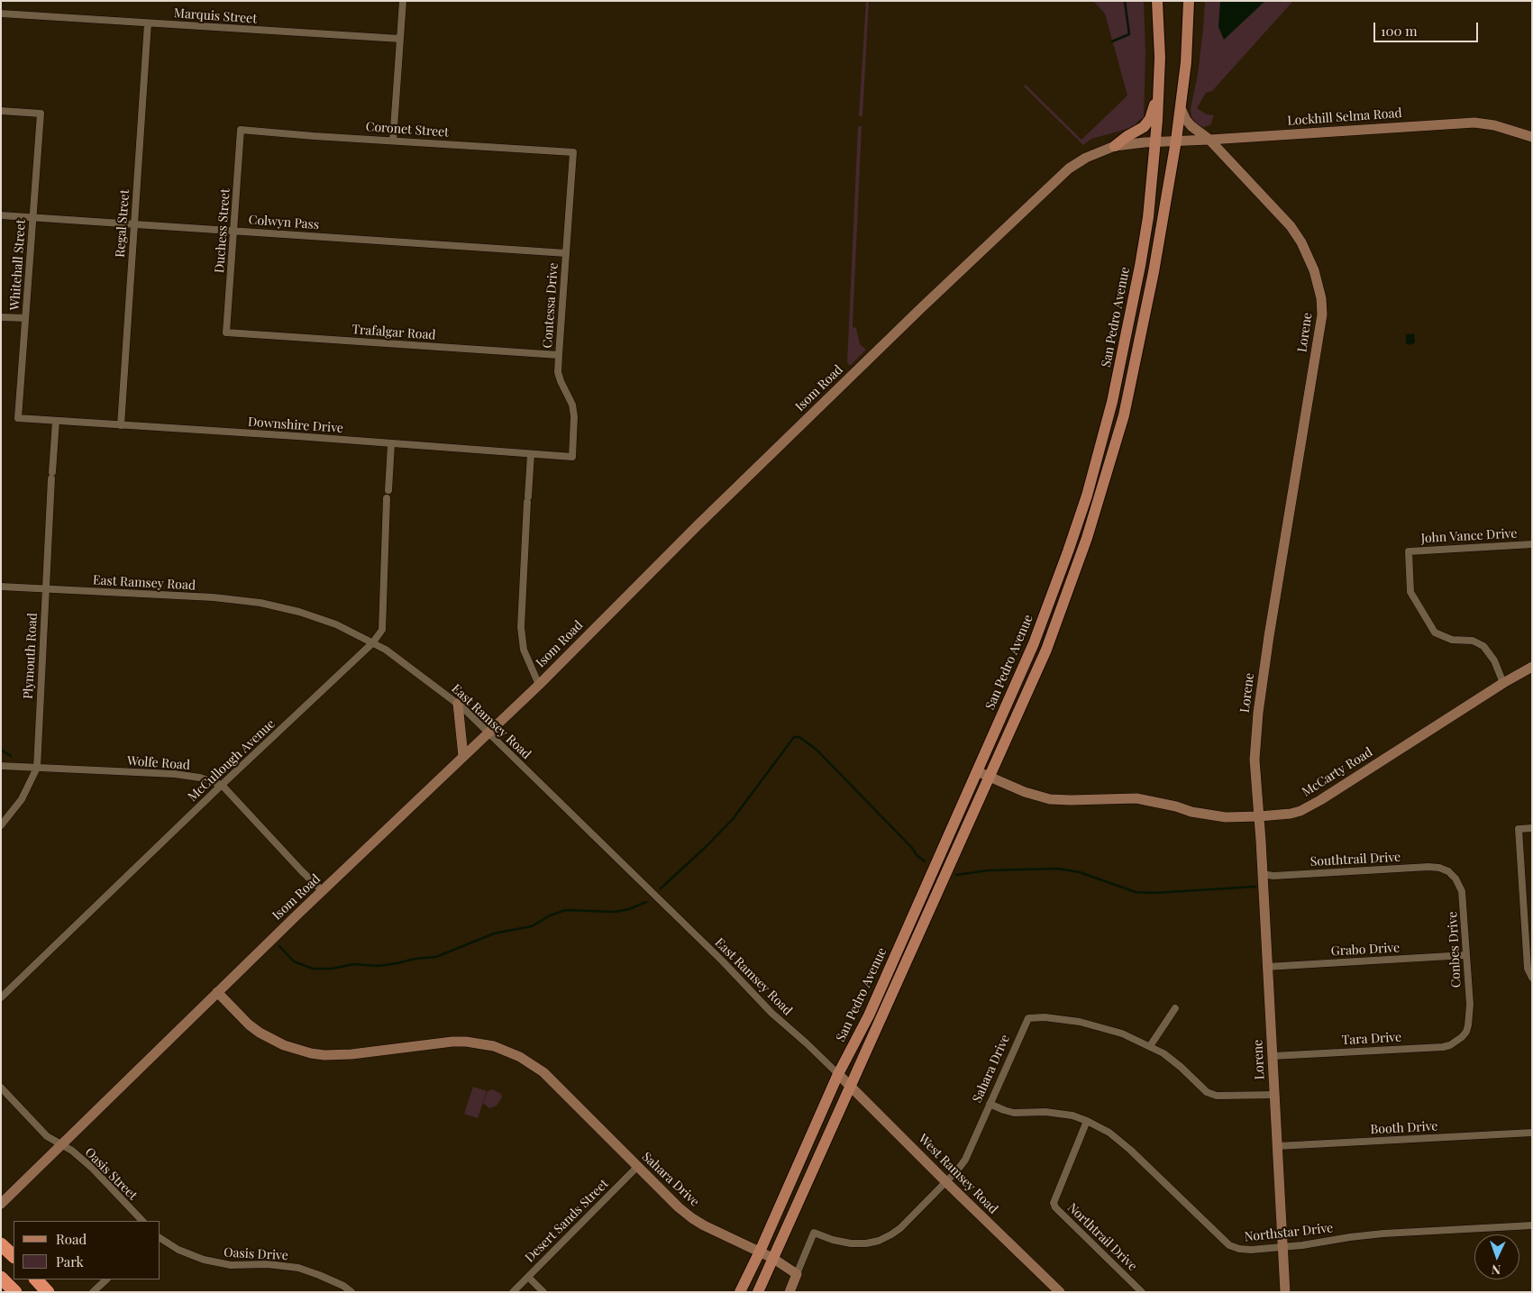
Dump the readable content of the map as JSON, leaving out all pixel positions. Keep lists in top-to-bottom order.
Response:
{
  "streets": {
    "main road": ["San Pedro Avenue"],
    "street": [
      "Marquis Street",
      "Lockhill Selma Road",
      "Coronet Street",
      "Colwyn Pass",
      "Regal Street",
      "Duchess Street",
      "Whitehall Street",
      "Contessa Drive",
      "Trafalgar Road",
      "Lorene",
      "Isom Road",
      "Downshire Drive",
      "John Vance Drive",
      "East Ramsey Road",
      "Plymouth Road",
      "McCullough Avenue",
      "Wolfe Road",
      "McCarty Road",
      "Southtrail Drive",
      "Grabo Drive",
      "Conbes Drive",
      "Tara Drive",
      "Sahara Drive",
      "Booth Drive",
      "Oasis Street",
      "West Ramsey Road",
      "Desert Sands Street",
      "Northstar Drive",
      "Northtrail Drive",
      "Oasis Drive"
    ]
  },
  "crossings": [
    ["Marquis Street", "Regal Street"],
    ["Lockhill Selma Road", "San Pedro Avenue"],
    ["Lockhill Selma Road", "Lorene"],
    ["Lockhill Selma Road", "Isom Road"],
    ["Coronet Street", "Duchess Street"],
    ["Coronet Street", "Contessa Drive"],
    ["Colwyn Pass", "Regal Street"],
    ["Colwyn Pass", "Duchess Street"],
    ["Colwyn Pass", "Whitehall Street"],
    ["Colwyn Pass", "Contessa Drive"],
    ["Regal Street", "Downshire Drive"],
    ["Duchess Street", "Trafalgar Road"],
    ["Whitehall Street", "Downshire Drive"],
    ["Contessa Drive", "Trafalgar Road"],
    ["Contessa Drive", "Downshire Drive"],
    ["San Pedro Avenue", "Isom Road"],
    ["San Pedro Avenue", "East Ramsey Road"],
    ["San Pedro Avenue", "McCarty Road"],
    ["San Pedro Avenue", "Sahara Drive"],
    ["San Pedro Avenue", "West Ramsey Road"],
    ["Lorene", "McCarty Road"],
    ["Lorene", "Southtrail Drive"],
    ["Lorene", "Grabo Drive"],
    ["Lorene", "Tara Drive"],
    ["Lorene", "Booth Drive"],
    ["Lorene", "Northstar Drive"],
    ["Isom Road", "East Ramsey Road"],
    ["Isom Road", "Wolfe Road"],
    ["Isom Road", "Sahara Drive"],
    ["Isom Road", "Oasis Street"],
    ["Downshire Drive", "Plymouth Road"],
    ["John Vance Drive", "McCarty Road"],
    ["East Ramsey Road", "Plymouth Road"],
    ["East Ramsey Road", "McCullough Avenue"],
    ["East Ramsey Road", "West Ramsey Road"],
    ["Plymouth Road", "Wolfe Road"],
    ["McCullough Avenue", "Wolfe Road"],
    ["Southtrail Drive", "Conbes Drive"],
    ["Grabo Drive", "Conbes Drive"],
    ["Conbes Drive", "Tara Drive"],
    ["Sahara Drive", "West Ramsey Road"],
    ["Sahara Drive", "Desert Sands Street"],
    ["Sahara Drive", "Northstar Drive"],
    ["Northstar Drive", "Northtrail Drive"]
  ],
  "legend": ["Road", "Park"],
  "scale_bar": "100 m",
  "north": "bottom"
}
